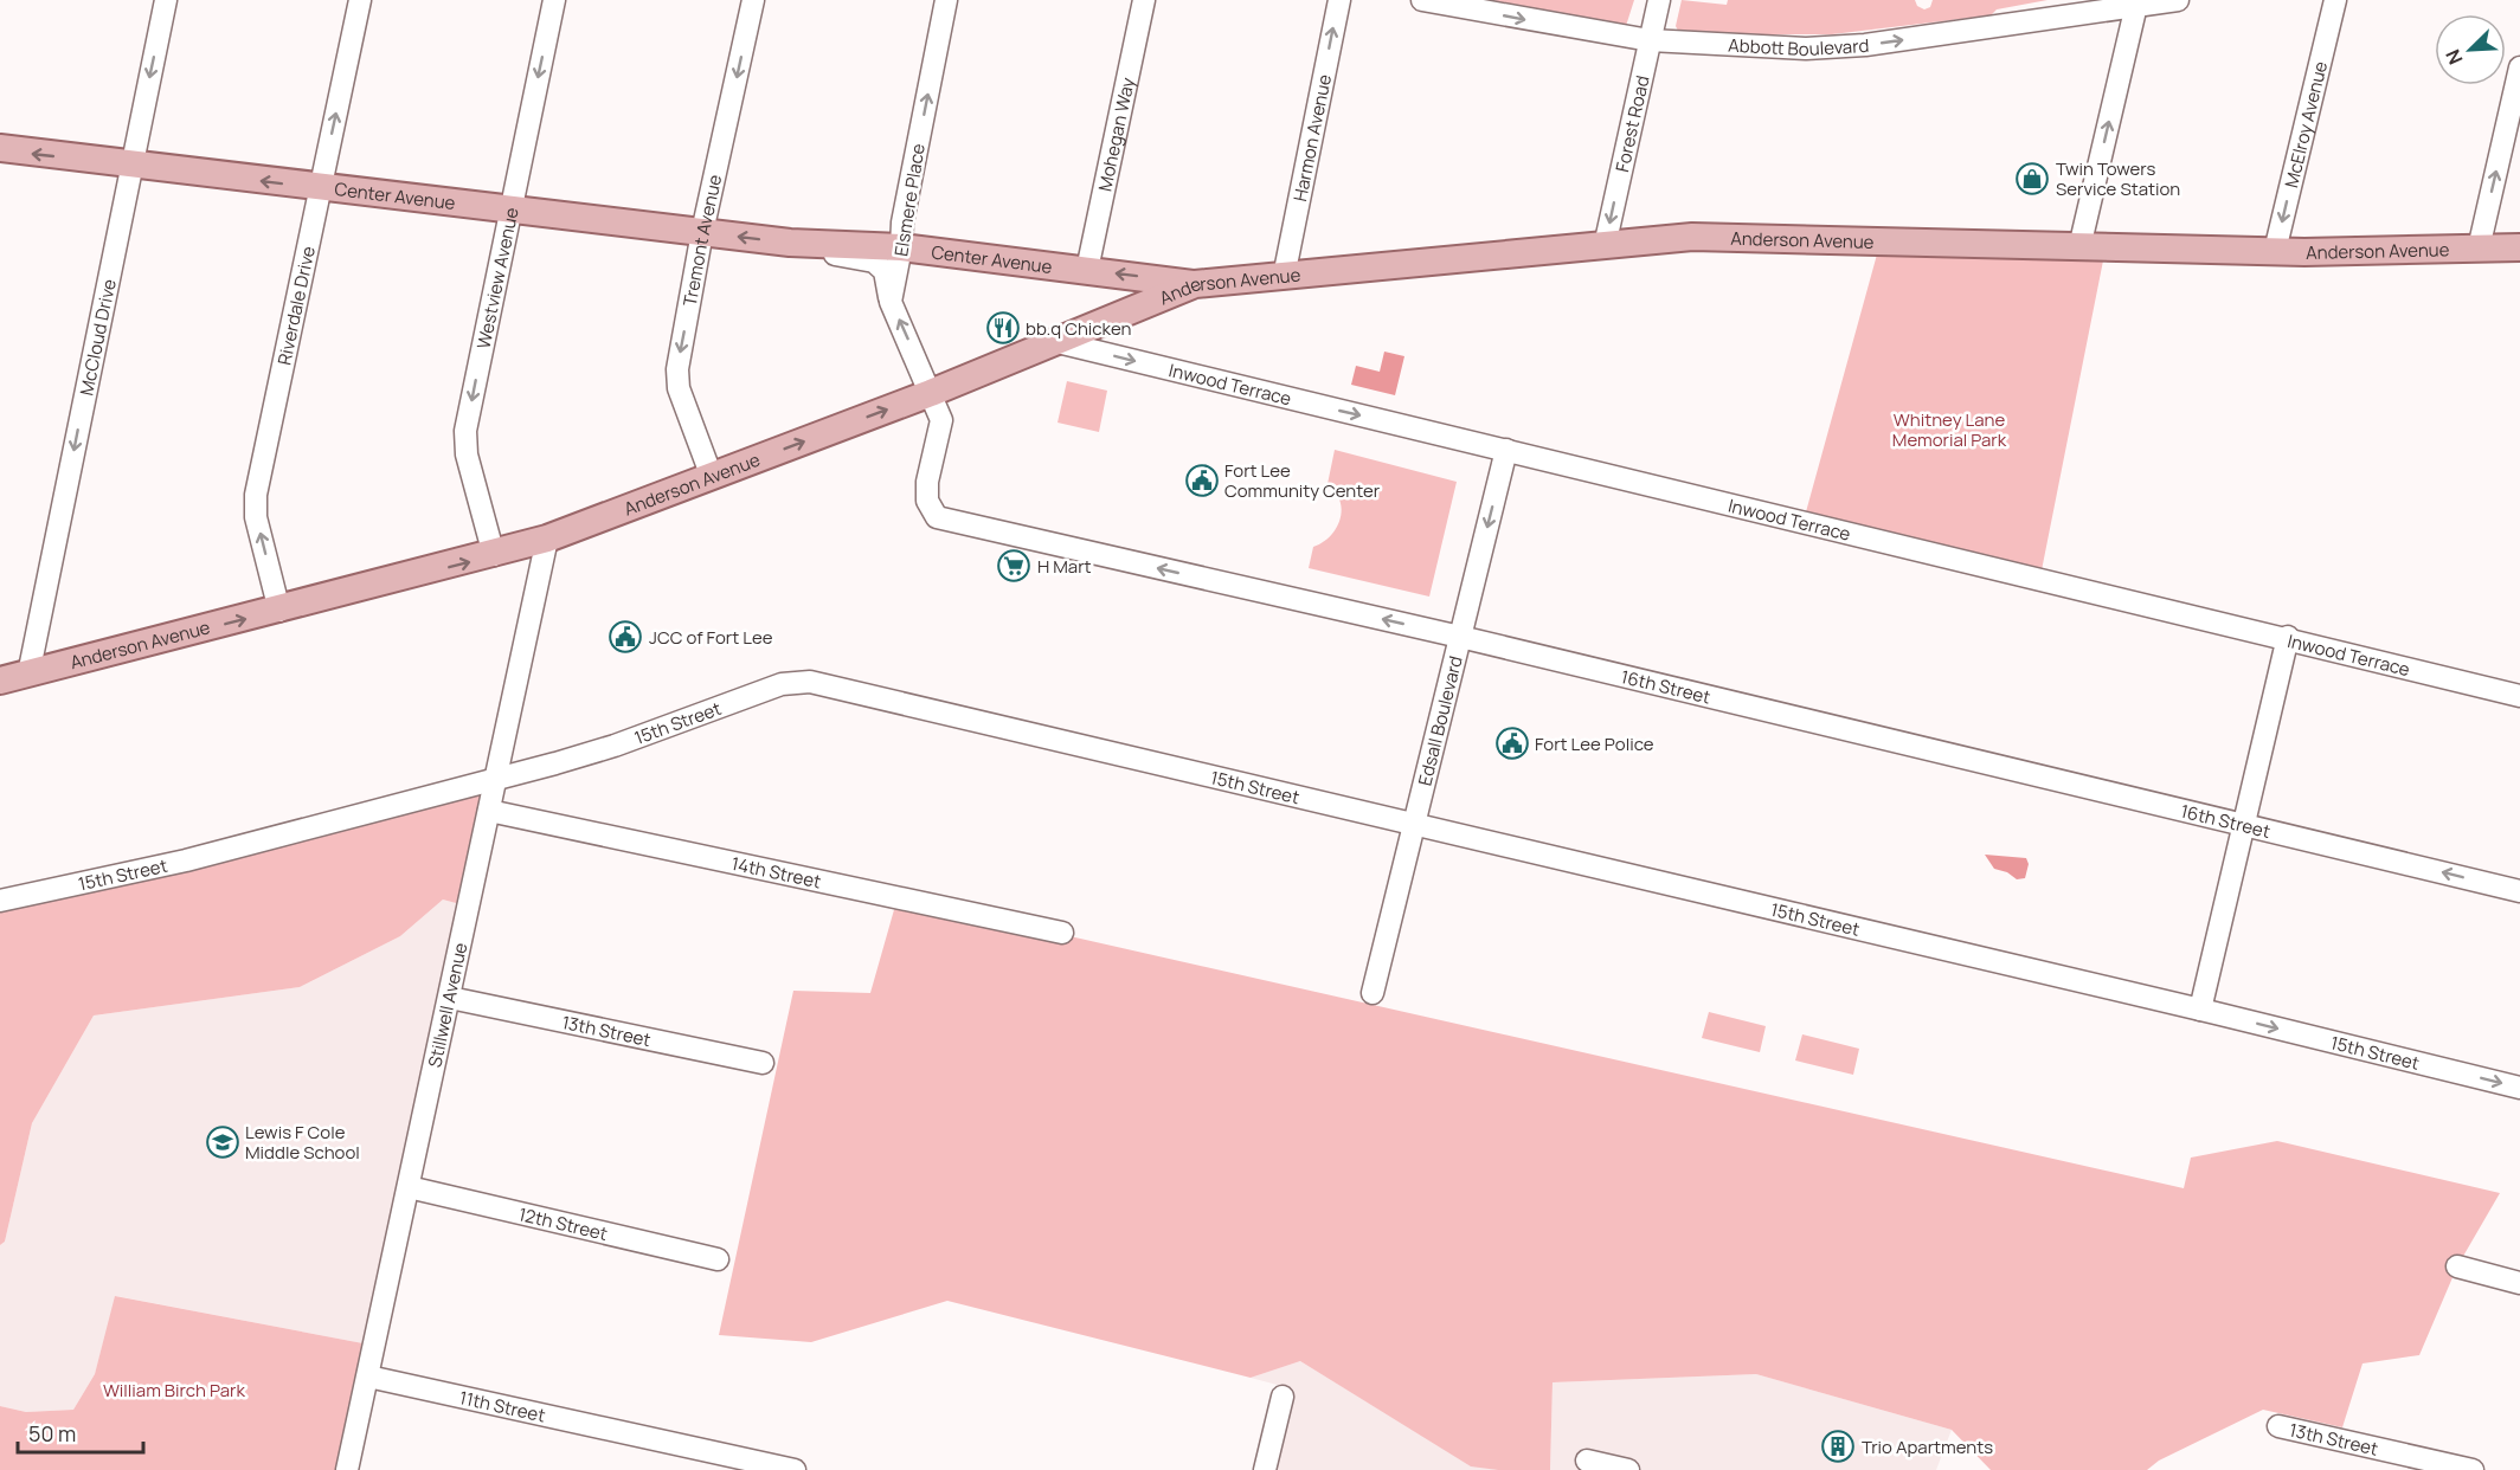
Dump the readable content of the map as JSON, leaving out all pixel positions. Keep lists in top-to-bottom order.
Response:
{
  "streets": {
    "main road": ["Center Avenue", "Anderson Avenue"],
    "street": [
      "Abbott Boulevard",
      "Forest Road",
      "McElroy Avenue",
      "Mohegan Way",
      "Harmon Avenue",
      "Elsmere Place",
      "Tremont Avenue",
      "Westview Avenue",
      "Riverdale Drive",
      "McCloud Drive",
      "Inwood Terrace",
      "16th Street",
      "15th Street",
      "Edsall Boulevard",
      "14th Street",
      "Stillwell Avenue",
      "13th Street",
      "12th Street",
      "11th Street"
    ]
  },
  "crossings": [
    ["Abbott Boulevard", "Forest Road"],
    ["Forest Road", "Anderson Avenue"],
    ["McElroy Avenue", "Anderson Avenue"],
    ["Mohegan Way", "Center Avenue"],
    ["Harmon Avenue", "Anderson Avenue"],
    ["Center Avenue", "Elsmere Place"],
    ["Center Avenue", "Tremont Avenue"],
    ["Center Avenue", "Anderson Avenue"],
    ["Center Avenue", "Westview Avenue"],
    ["Center Avenue", "Riverdale Drive"],
    ["Center Avenue", "McCloud Drive"],
    ["Tremont Avenue", "Anderson Avenue"],
    ["Anderson Avenue", "Westview Avenue"],
    ["Anderson Avenue", "Riverdale Drive"],
    ["Anderson Avenue", "McCloud Drive"],
    ["Anderson Avenue", "Inwood Terrace"],
    ["Anderson Avenue", "16th Street"],
    ["Anderson Avenue", "Stillwell Avenue"],
    ["Inwood Terrace", "Edsall Boulevard"],
    ["16th Street", "Edsall Boulevard"],
    ["15th Street", "Edsall Boulevard"],
    ["15th Street", "Stillwell Avenue"],
    ["14th Street", "Stillwell Avenue"],
    ["Stillwell Avenue", "13th Street"],
    ["Stillwell Avenue", "12th Street"],
    ["Stillwell Avenue", "11th Street"]
  ],
  "one_way": [
    "Abbott Boulevard",
    "Forest Road",
    "Harmon Avenue",
    "Center Avenue",
    "Elsmere Place",
    "Tremont Avenue",
    "Westview Avenue",
    "Riverdale Drive",
    "McCloud Drive",
    "16th Street"
  ],
  "parks": ["Whitney Lane Memorial Park", "William Birch Park"],
  "places": {
    "shop": ["Twin Towers Service Station"],
    "restaurant": ["bb.q Chicken"],
    "public building": ["Fort Lee Community Center", "JCC of Fort Lee", "Fort Lee Police"],
    "supermarket": ["H Mart"],
    "school or university": ["Lewis F Cole Middle School"],
    "building": ["Trio Apartments"]
  },
  "scale_bar": "50 m",
  "north": "bottom left"
}
